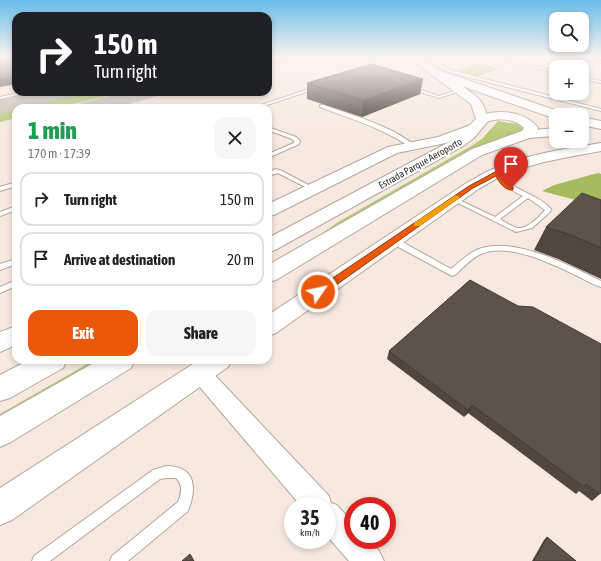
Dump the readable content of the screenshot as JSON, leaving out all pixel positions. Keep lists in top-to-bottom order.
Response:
{
  "streets": {
    "main road": ["Estrada Parque Aeroporto"]
  },
  "page": {
    "map_buttons": ["+", "−"],
    "turn": ["150 m", "Turn right"],
    "heading": ["1 min", "170 m · 17:39"],
    "list": [
      {
        "name": "Turn right",
        "value": "150 m"
      },
      {
        "name": "Arrive at destination",
        "value": "20 m"
      }
    ],
    "buttons": ["Exit", "Share"],
    "speed": "35 km/h",
    "limit": "40"
  }
}
